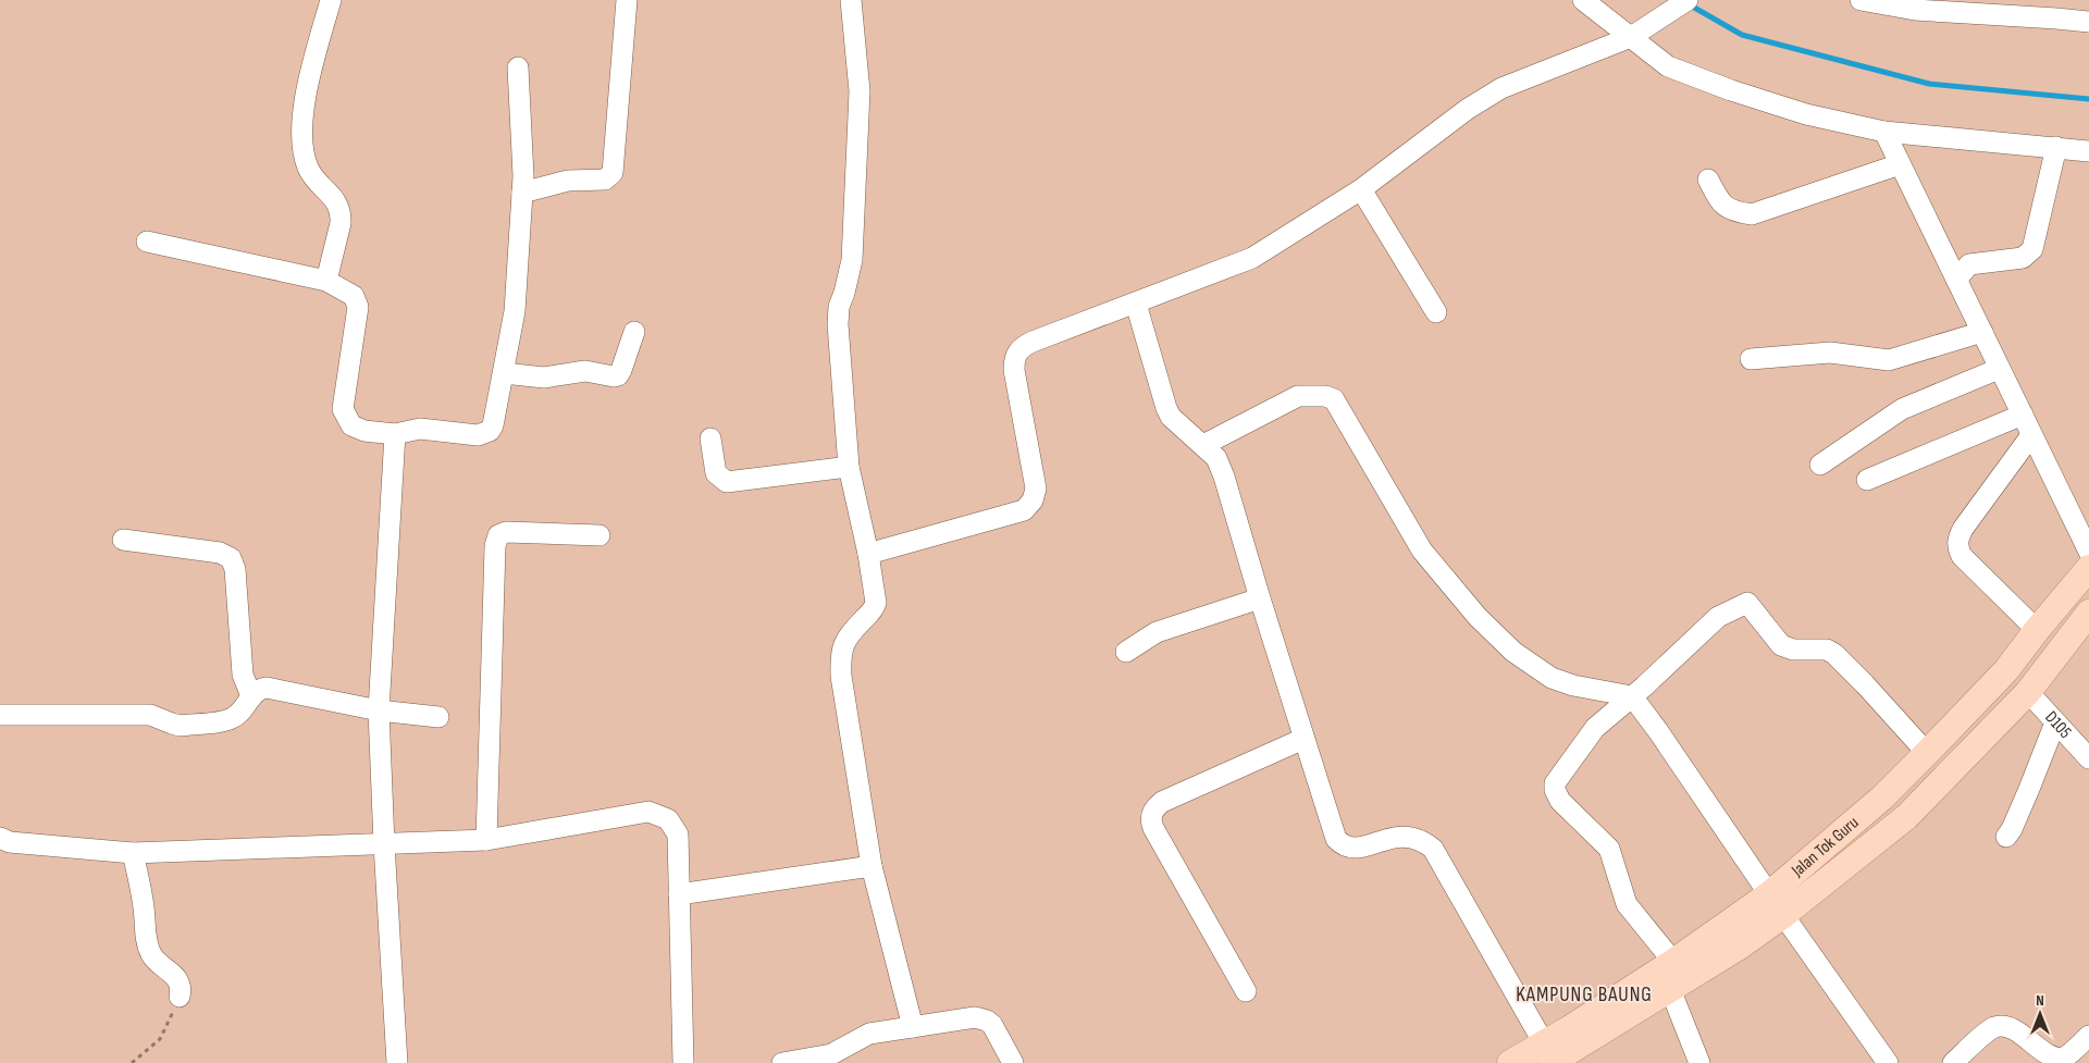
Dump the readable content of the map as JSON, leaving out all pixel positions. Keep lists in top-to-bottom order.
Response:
{
  "streets": {
    "main road": ["Jalan Tok Guru"],
    "street": ["D105"]
  },
  "crossings": [
    ["D105", "Jalan Tok Guru"]
  ],
  "districts": ["KAMPUNG BAUNG"],
  "north": "top"
}
